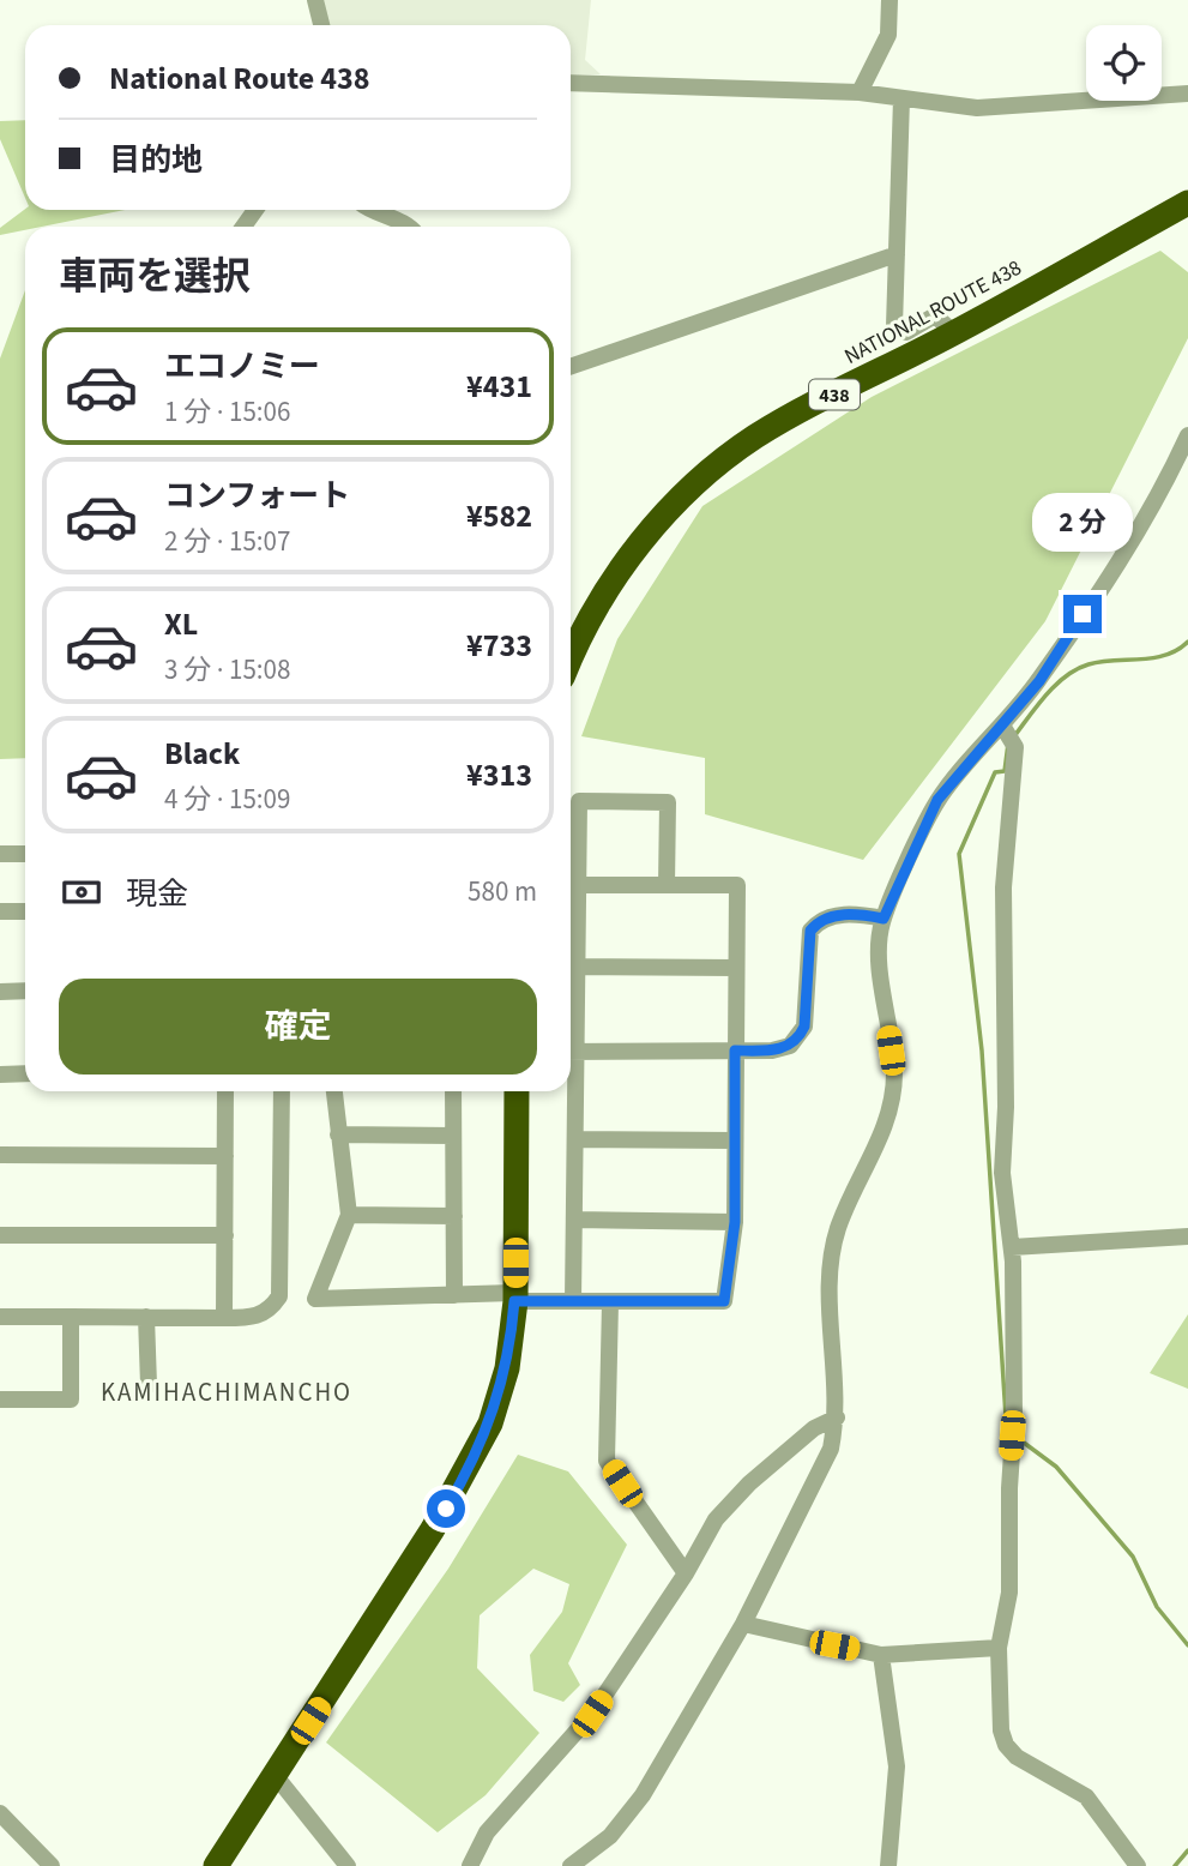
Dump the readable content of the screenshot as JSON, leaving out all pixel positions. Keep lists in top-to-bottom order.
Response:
{
  "streets": {
    "highway": ["NATIONAL ROUTE 438", "438"]
  },
  "districts": ["KAMIHACHIMANCHO"],
  "page": {
    "banner": ["National Route 438", "目的地"],
    "heading": "車両を選択",
    "list": [
      {
        "name": "エコノミー",
        "note": "1 分 · 15:06",
        "value": "¥431"
      },
      {
        "name": "コンフォート",
        "note": "2 分 · 15:07",
        "value": "¥582"
      },
      {
        "name": "XL",
        "note": "3 分 · 15:08",
        "value": "¥733"
      },
      {
        "name": "Black",
        "note": "4 分 · 15:09",
        "value": "¥313"
      }
    ],
    "bubble": "2 分",
    "pay": ["現金", "580 m"],
    "buttons": "確定"
  }
}
